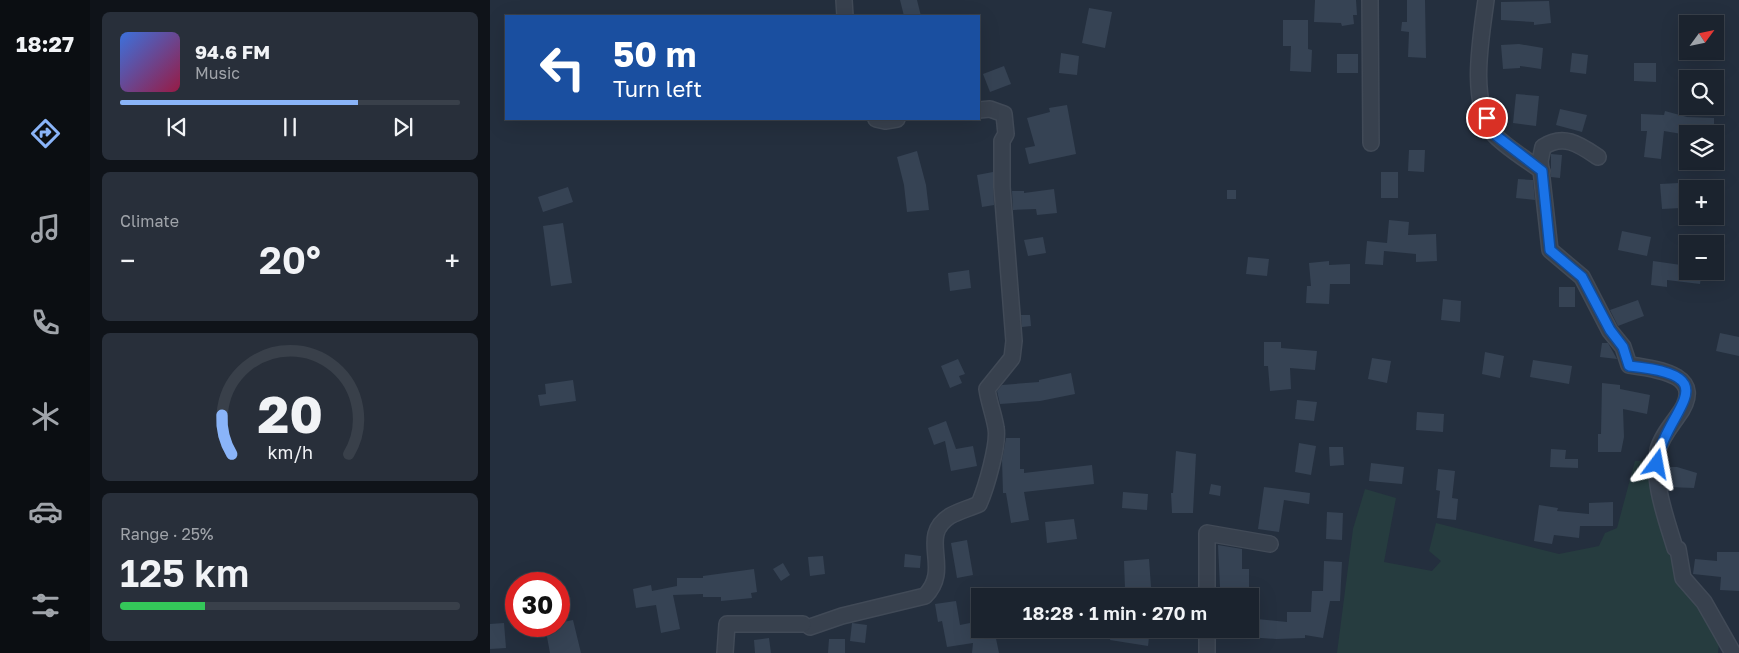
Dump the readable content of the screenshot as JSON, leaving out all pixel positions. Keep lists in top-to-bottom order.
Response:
{
  "north": "top right",
  "page": {
    "tabs": "18:27",
    "map_buttons": ["+", "−"],
    "turn": ["50 m", "Turn left"],
    "song": ["94.6 FM", "Music"],
    "tile": [
      "Climate",
      ["Range · 25%", "125 km"]
    ],
    "heat": ["−", "20°", "+"],
    "limit": "30",
    "trip": "18:28 · 1 min · 270 m",
    "gauge": ["20", "km/h"]
  }
}
